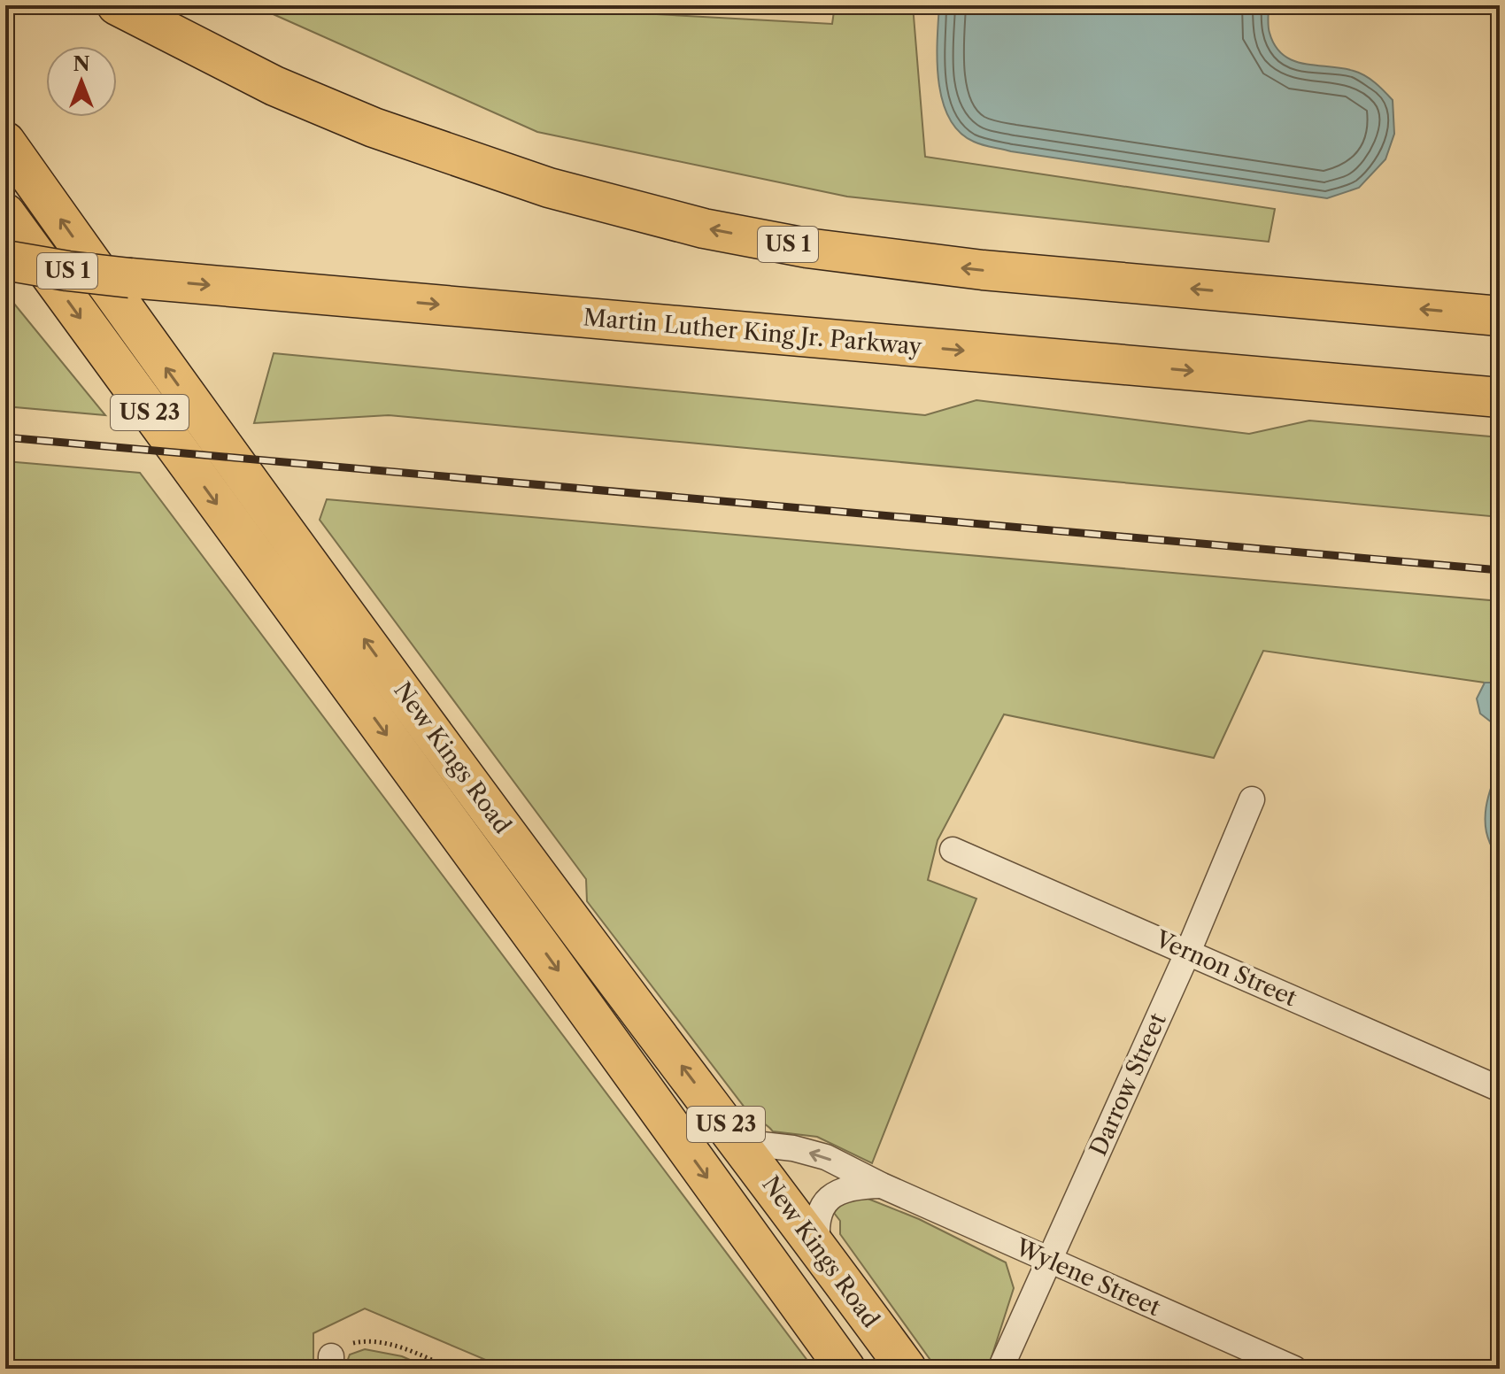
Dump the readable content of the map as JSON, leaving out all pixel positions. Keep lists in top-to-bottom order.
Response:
{
  "streets": {
    "main road": [
      "US 1",
      "Martin Luther King Jr. Parkway",
      "US 23",
      "New Kings Road"
    ],
    "street": ["Vernon Street", "Darrow Street", "Wylene Street"]
  },
  "crossings": [
    ["New Kings Road", "Wylene Street"],
    ["Vernon Street", "Darrow Street"],
    ["Darrow Street", "Wylene Street"]
  ],
  "north": "top"
}
